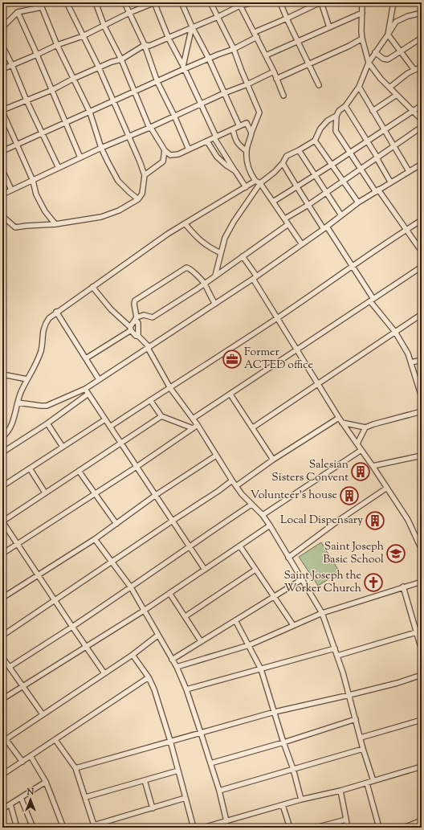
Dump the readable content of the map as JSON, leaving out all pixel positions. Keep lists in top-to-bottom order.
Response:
{
  "places": {
    "office": ["Former ACTED office"],
    "building": ["Salesian Sisters Convent", "Volunteer's house", "Local Dispensary"],
    "school or university": ["Saint Joseph Basic School"],
    "church": ["Saint Joseph the Worker Church"]
  },
  "north": "top"
}
